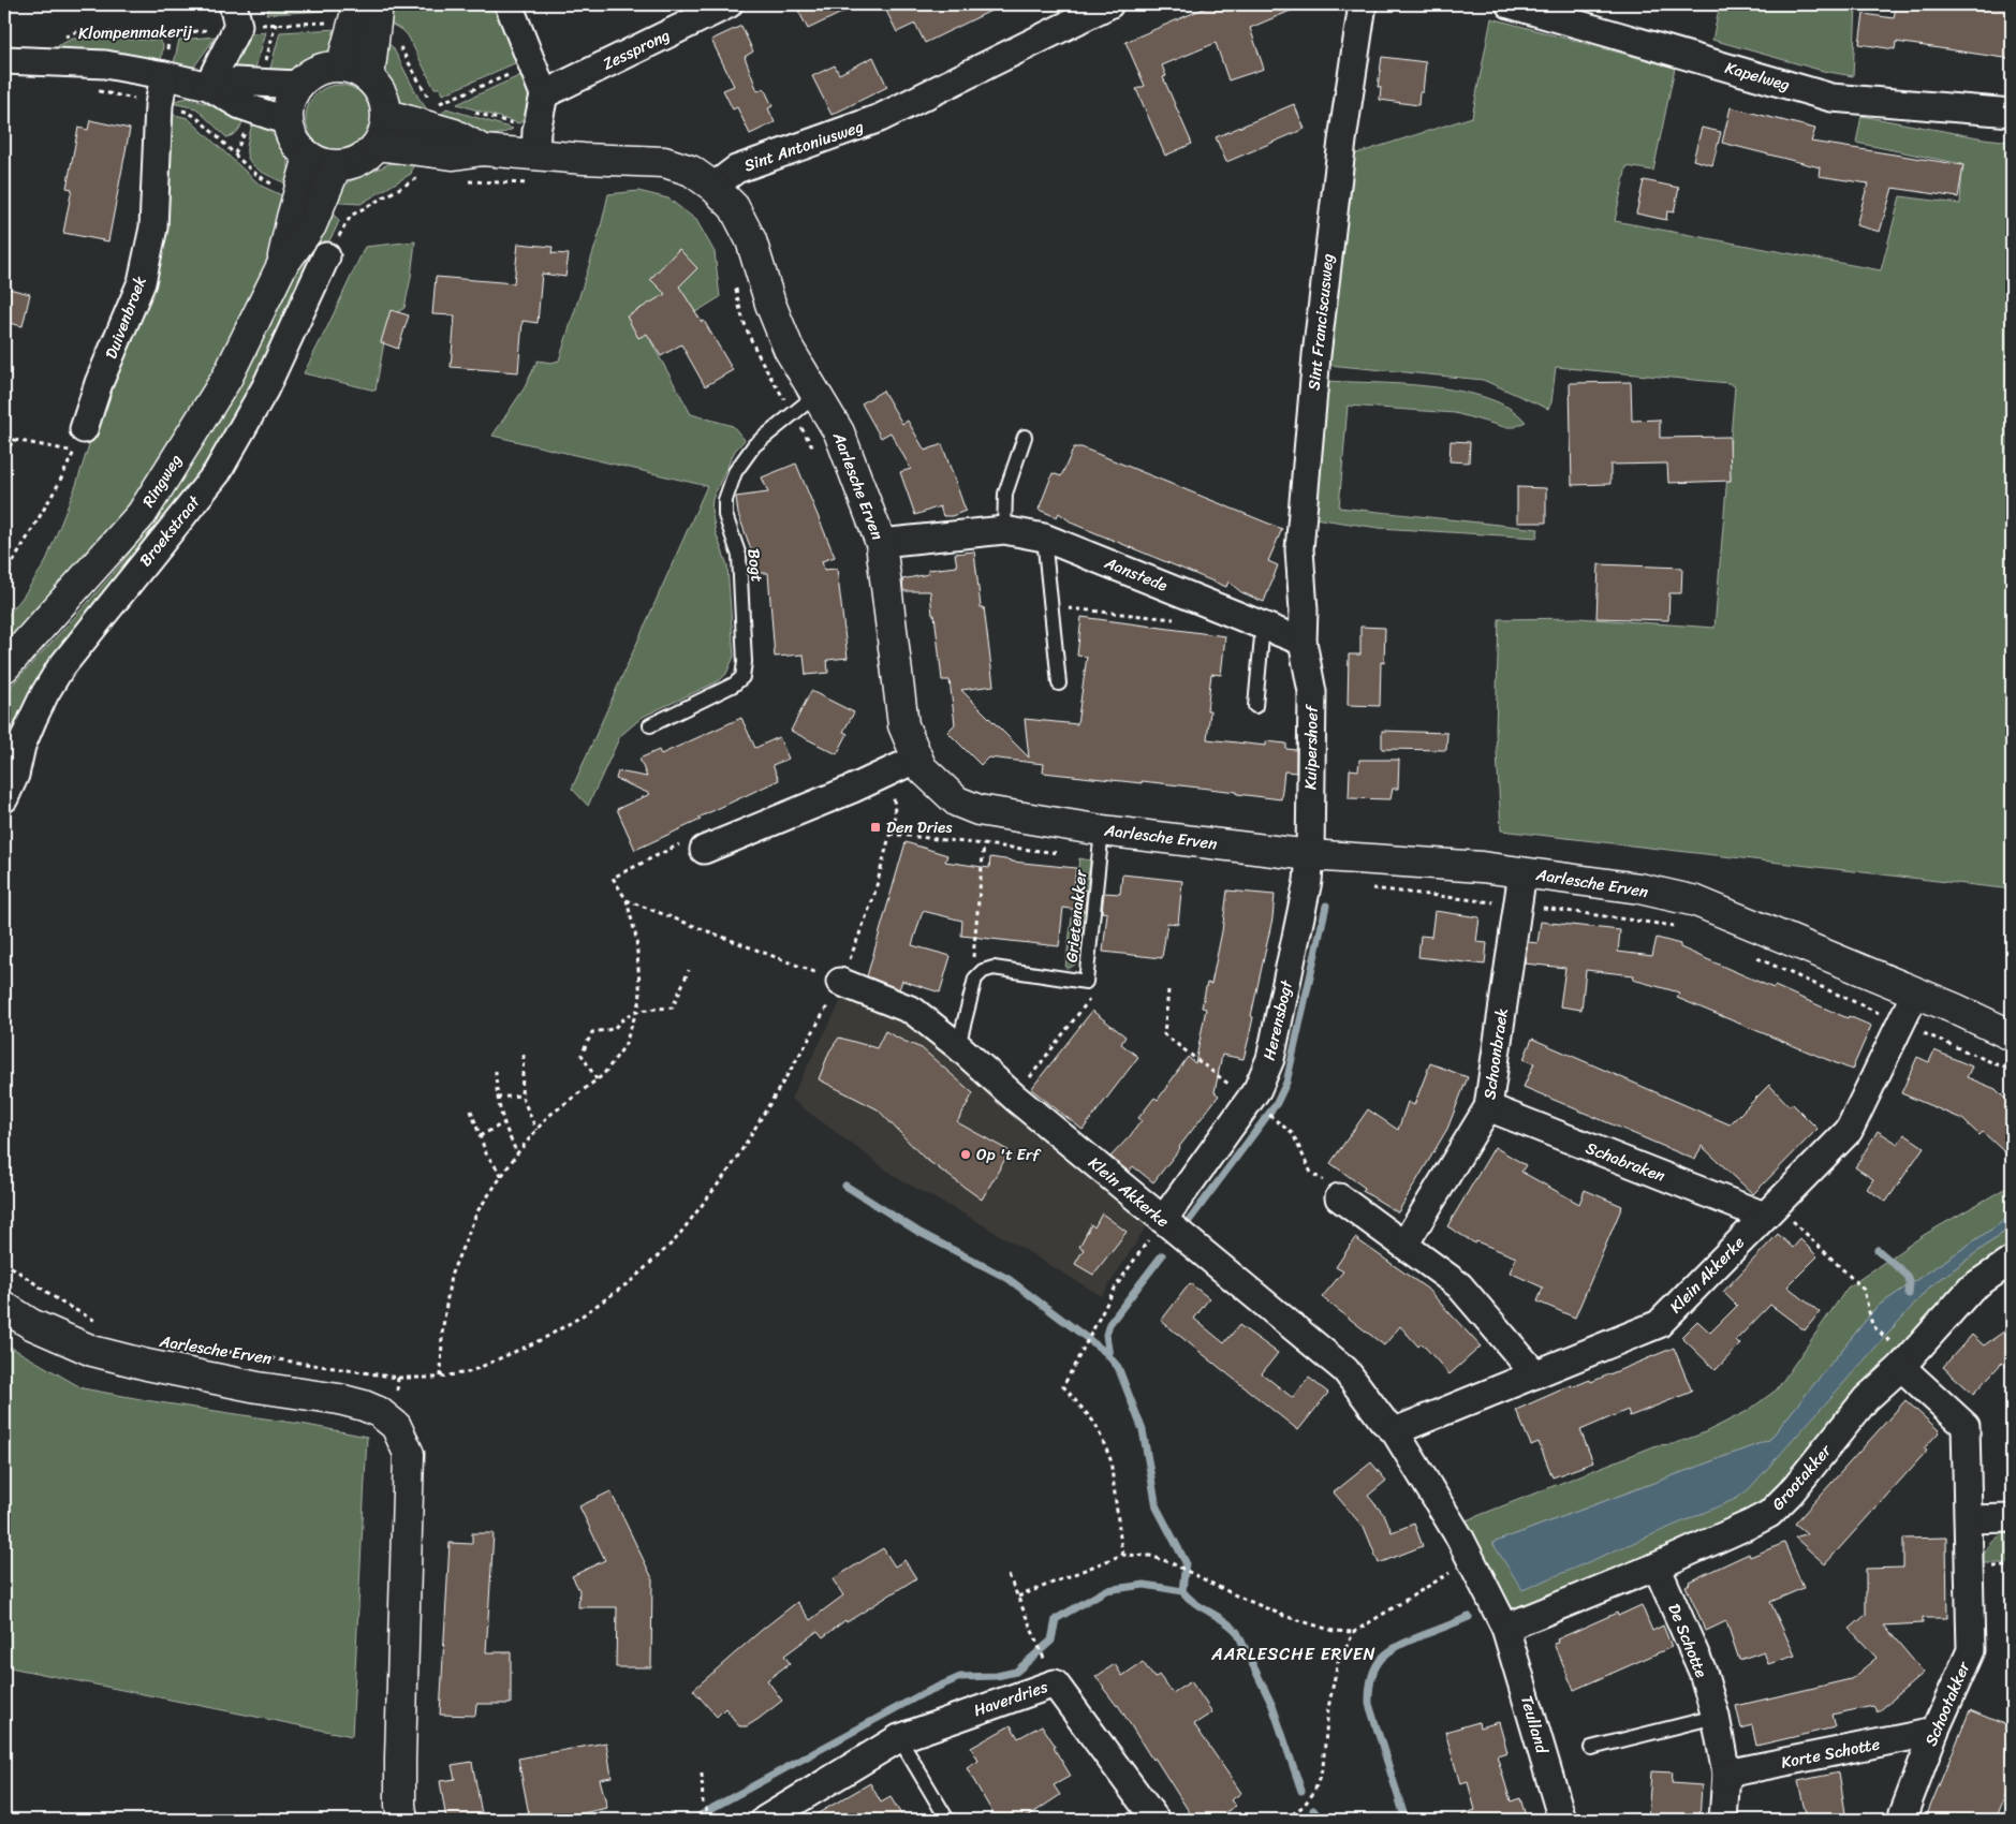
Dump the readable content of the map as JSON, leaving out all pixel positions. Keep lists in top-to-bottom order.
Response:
{
  "streets": {
    "street": [
      "Klompenmakerij",
      "Zessprong",
      "Kapelweg",
      "Sint Antoniusweg",
      "Duivenbroek",
      "Sint Franciscusweg",
      "Ringweg",
      "Aarlesche Erven",
      "Broekstraat",
      "Aanstede",
      "Kuipershoef",
      "Herensbogt",
      "Schoonbraek",
      "Schabraken",
      "Klein Akkerke",
      "Grootakker",
      "De Schotte",
      "Haverdries",
      "Schootakker",
      "Teulland",
      "Korte Schotte"
    ],
    "lane": ["Bogt", "Grietenakker"]
  },
  "crossings": [
    ["Klompenmakerij", "Duivenbroek"],
    ["Klompenmakerij", "Ringweg"],
    ["Sint Antoniusweg", "Aarlesche Erven"],
    ["Sint Franciscusweg", "Aanstede"],
    ["Sint Franciscusweg", "Kuipershoef"],
    ["Aarlesche Erven", "Bogt"],
    ["Aarlesche Erven", "Aanstede"],
    ["Aarlesche Erven", "Kuipershoef"],
    ["Aarlesche Erven", "Grietenakker"],
    ["Aarlesche Erven", "Herensbogt"],
    ["Aarlesche Erven", "Schoonbraek"],
    ["Aarlesche Erven", "Klein Akkerke"],
    ["Aanstede", "Kuipershoef"],
    ["Kuipershoef", "Herensbogt"],
    ["Herensbogt", "Klein Akkerke"],
    ["Schoonbraek", "Schabraken"],
    ["Schabraken", "Klein Akkerke"],
    ["Klein Akkerke", "Grootakker"],
    ["Klein Akkerke", "Teulland"],
    ["Grootakker", "De Schotte"],
    ["Grootakker", "Schootakker"],
    ["Grootakker", "Teulland"],
    ["De Schotte", "Korte Schotte"],
    ["Schootakker", "Korte Schotte"]
  ],
  "districts": ["AARLESCHE ERVEN"],
  "places": {
    "transit": ["Den Dries"],
    "other": ["Op 't Erf"]
  }
}
